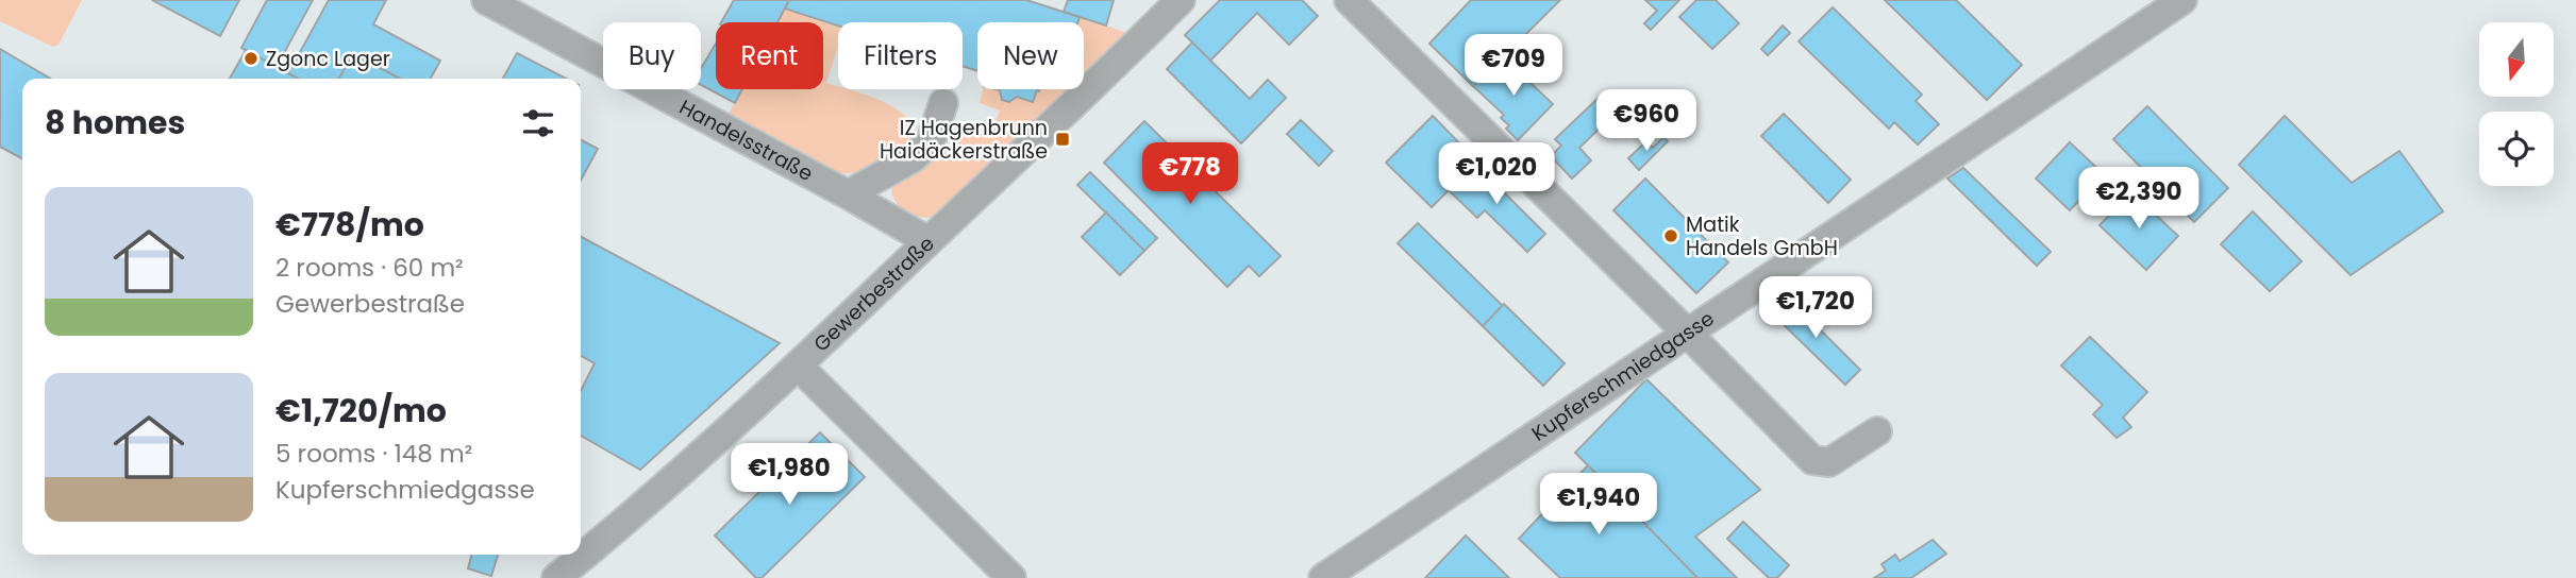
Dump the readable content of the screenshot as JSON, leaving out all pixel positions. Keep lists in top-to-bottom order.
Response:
{
  "streets": {
    "street": ["Handelsstraße", "Gewerbestraße", "Kupferschmiedgasse"]
  },
  "crossings": [
    ["Handelsstraße", "Gewerbestraße"]
  ],
  "places": {
    "other": ["Zgonc Lager", "Matik Handels GmbH"],
    "transit": ["IZ Hagenbrunn Haidäckerstraße"]
  },
  "north": "bottom",
  "page": {
    "chip": [
      "Buy",
      "Rent",
      "Filters",
      "New"
    ],
    "price": [
      "€709",
      "€960",
      "€778",
      "€1,020",
      "€2,390",
      "€1,720",
      "€1,980",
      "€1,940"
    ],
    "heading": "8 homes",
    "list": [
      {
        "name": "€778/mo",
        "note": "2 rooms · 60 m² · Gewerbestraße"
      },
      {
        "name": "€1,720/mo",
        "note": "5 rooms · 148 m² · Kupferschmiedgasse"
      }
    ]
  }
}
